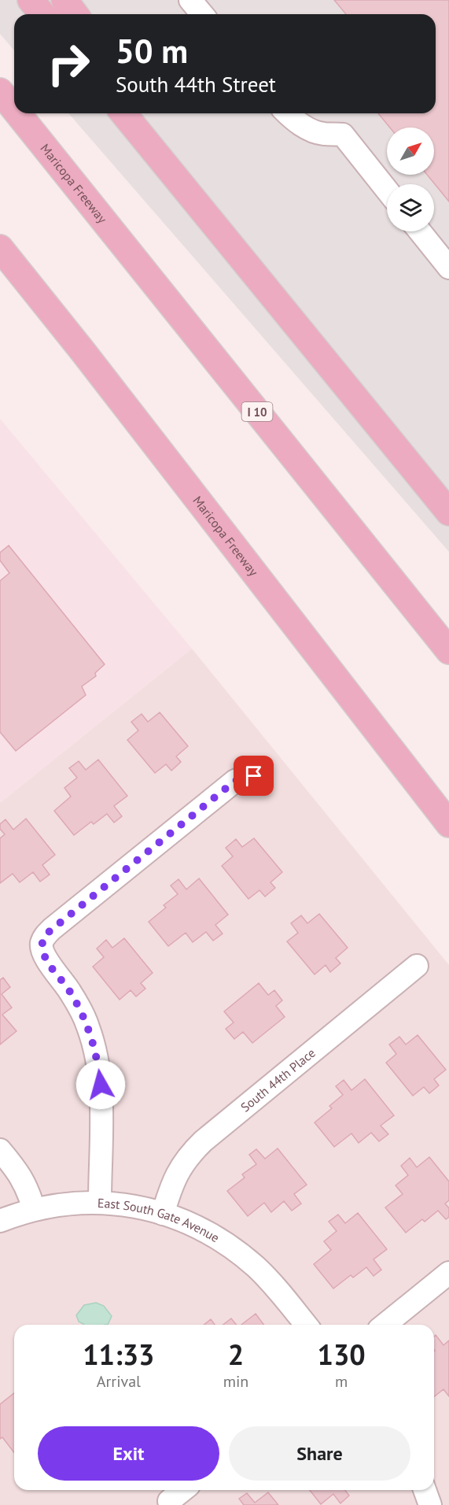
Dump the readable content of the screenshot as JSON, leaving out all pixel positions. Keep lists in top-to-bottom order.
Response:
{
  "streets": {
    "highway": ["Maricopa Freeway", "I 10"],
    "street": ["South 44th Place", "East South Gate Avenue"]
  },
  "crossings": [
    ["South 44th Place", "East South Gate Avenue"]
  ],
  "north": "top right",
  "page": {
    "turn": ["50 m", "South 44th Street"],
    "eta": [
      "11:33",
      "Arrival",
      "2",
      "min",
      "130",
      "m"
    ],
    "buttons": ["Exit", "Share"]
  }
}
